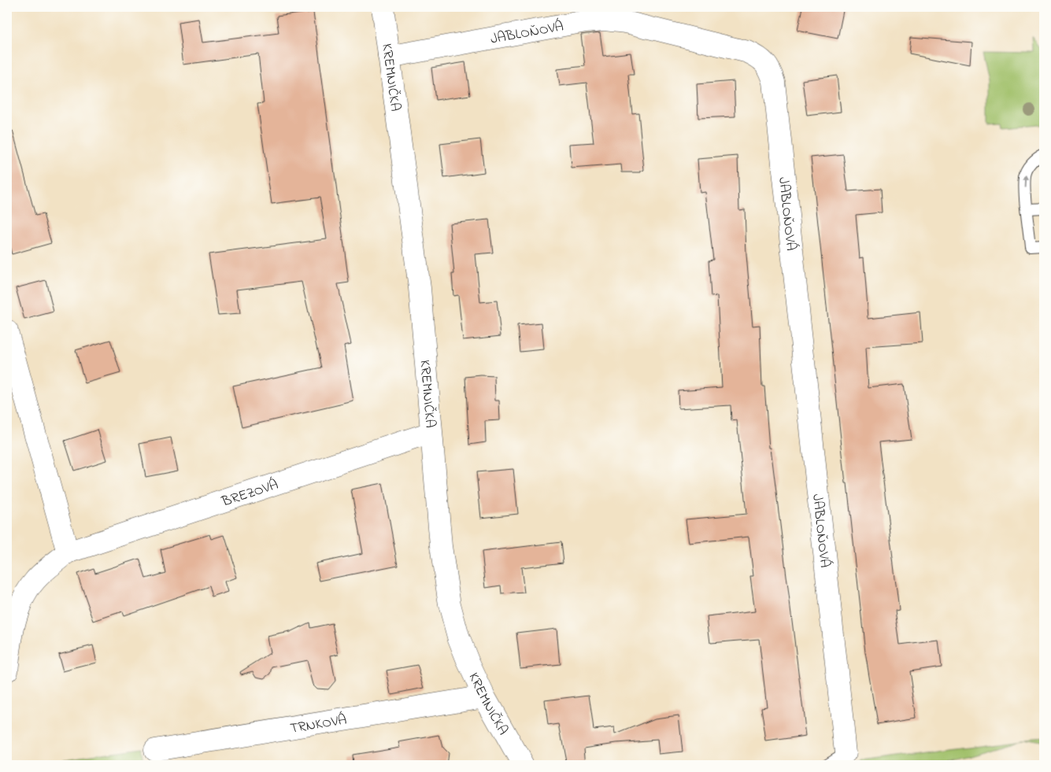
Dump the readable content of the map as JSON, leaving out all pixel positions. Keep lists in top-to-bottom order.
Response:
{
  "streets": {
    "street": [
      "JABLOŇOVÁ",
      "KREMNIČKA",
      "BREZOVÁ",
      "TRNKOVÁ"
    ]
  },
  "crossings": [
    ["JABLOŇOVÁ", "KREMNIČKA"],
    ["KREMNIČKA", "BREZOVÁ"],
    ["KREMNIČKA", "TRNKOVÁ"]
  ]
}
